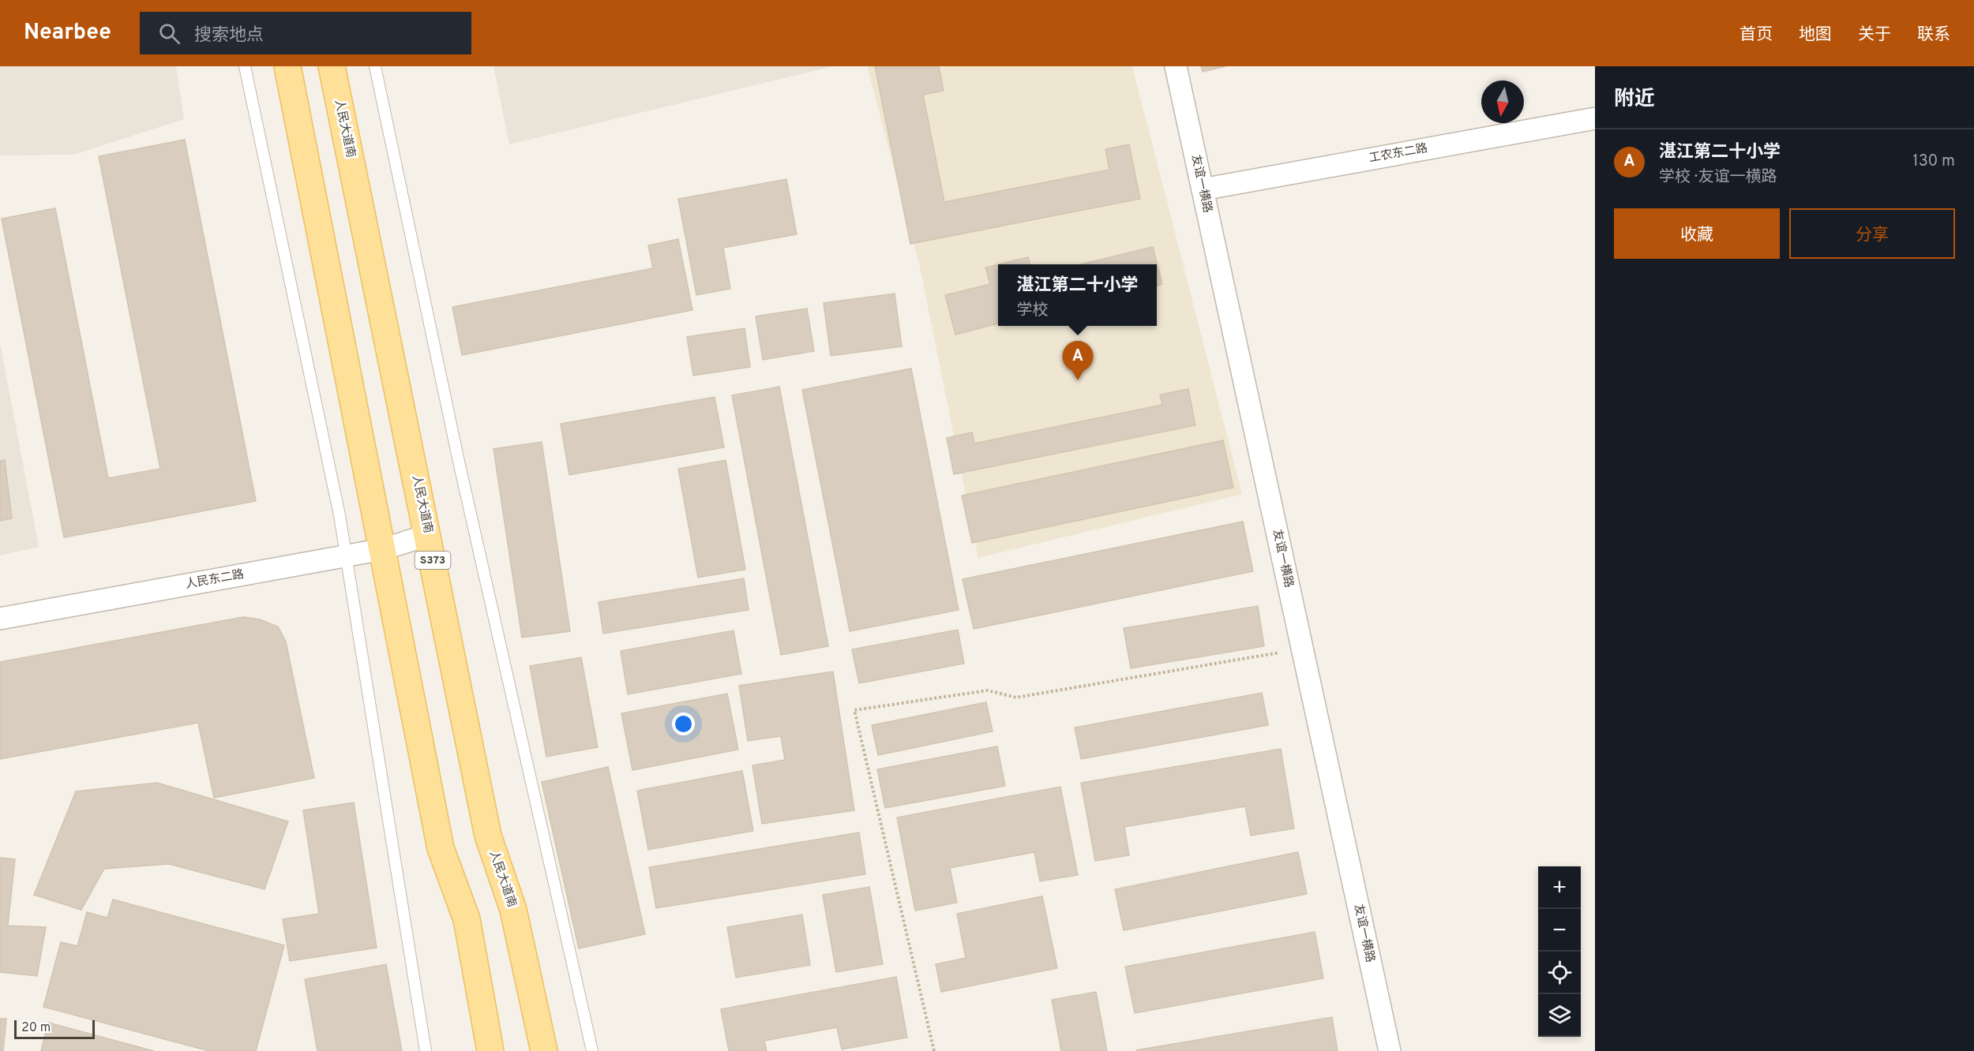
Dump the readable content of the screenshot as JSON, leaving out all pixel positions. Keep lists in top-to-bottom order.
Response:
{
  "streets": {
    "main road": ["人民大道南", "S373"],
    "street": ["工农东二路", "友谊一横路", "人民东二路"]
  },
  "crossings": [
    ["人民大道南", "人民东二路"],
    ["工农东二路", "友谊一横路"]
  ],
  "scale_bar": "20 m",
  "north": "bottom",
  "page": {
    "header": "Nearbee",
    "search": "搜索地点",
    "nav": [
      "首页",
      "地图",
      "关于",
      "联系"
    ],
    "heading": "附近",
    "list": [
      {
        "mark": "A",
        "name": "湛江第二十小学",
        "note": "学校 · 友谊一横路",
        "value": "130 m"
      }
    ],
    "buttons": ["收藏", "分享"],
    "popup": ["湛江第二十小学", "学校"],
    "pins": "A",
    "map_buttons": ["+", "−"],
    "scale": "20 m"
  }
}
